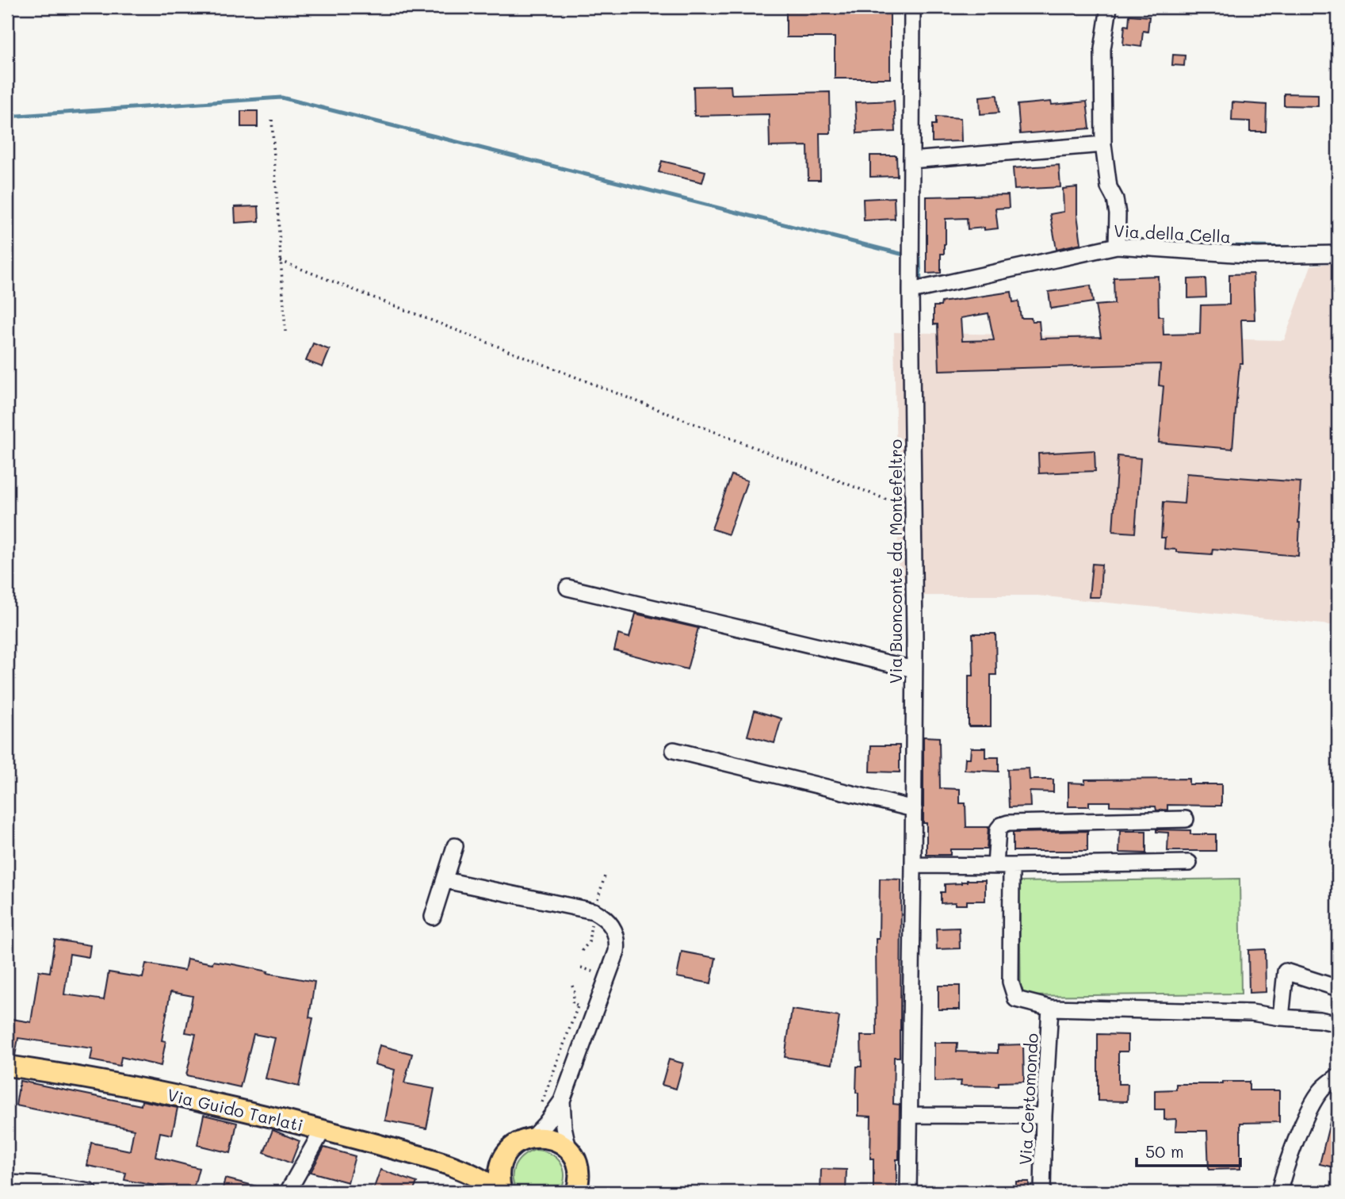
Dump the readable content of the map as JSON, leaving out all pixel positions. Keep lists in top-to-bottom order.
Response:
{
  "streets": {
    "main road": ["Via Guido Tarlati"],
    "street": ["Via della Cella", "Via Buonconte da Montefeltro", "Via Certomondo"]
  },
  "crossings": [
    ["Via della Cella", "Via Buonconte da Montefeltro"]
  ],
  "scale_bar": "50 m"
}
